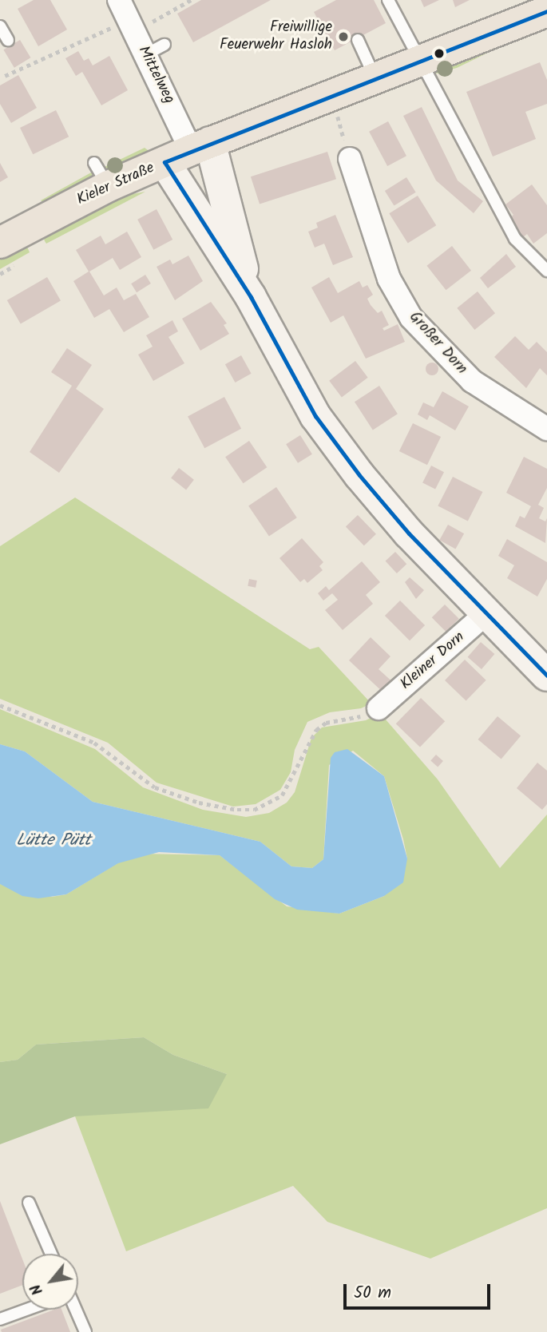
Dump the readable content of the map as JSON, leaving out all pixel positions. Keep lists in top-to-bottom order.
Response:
{
  "streets": {
    "main road": ["Kieler Straße"],
    "street": ["Mittelweg", "Großer Dorn", "Kleiner Dorn"]
  },
  "crossings": [
    ["Mittelweg", "Kieler Straße"]
  ],
  "water": ["Lütte Pütt"],
  "places": ["Freiwillige Feuerwehr Hasloh"],
  "scale_bar": "50 m",
  "north": "bottom left"
}
